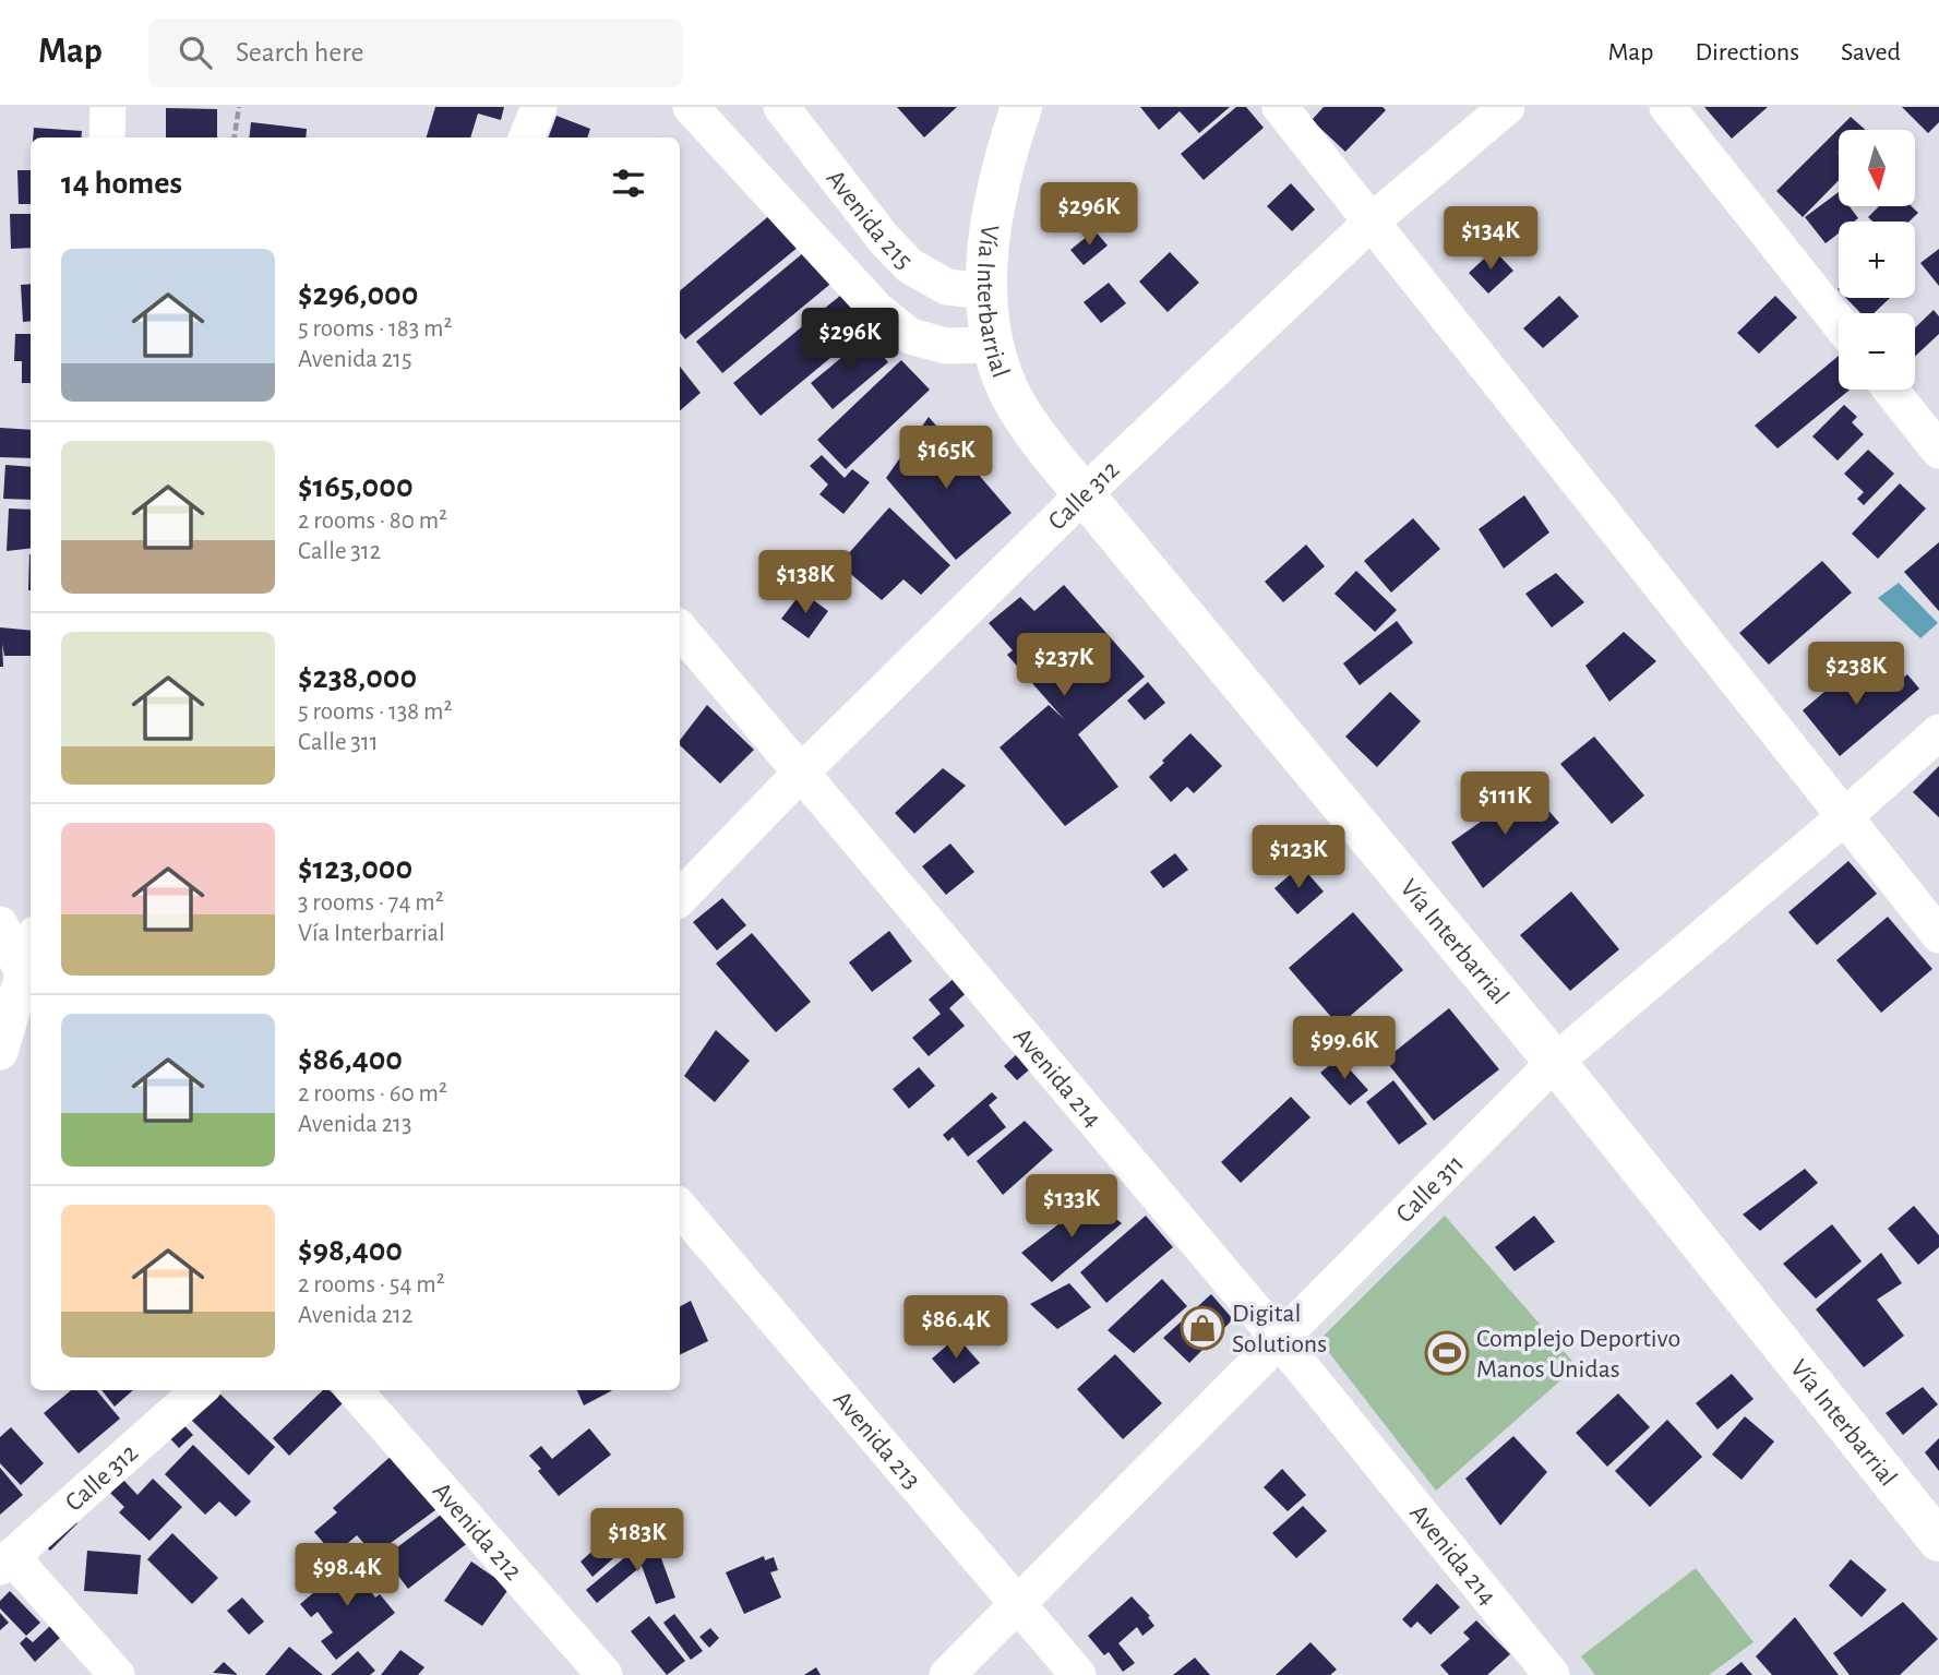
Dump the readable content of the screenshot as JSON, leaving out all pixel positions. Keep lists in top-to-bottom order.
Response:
{
  "streets": {
    "main road": ["Vía Interbarrial"],
    "street": [
      "Avenida 215",
      "Calle 312",
      "Avenida 214",
      "Calle 311",
      "Avenida 213",
      "Avenida 212"
    ]
  },
  "crossings": [
    ["Avenida 215", "Vía Interbarrial"],
    ["Vía Interbarrial", "Calle 312"],
    ["Vía Interbarrial", "Calle 311"],
    ["Calle 312", "Avenida 214"],
    ["Avenida 214", "Calle 311"],
    ["Calle 311", "Avenida 213"]
  ],
  "places": {
    "shop": ["Digital Solutions"],
    "sports": ["Complejo Deportivo Manos Unidas"]
  },
  "north": "bottom",
  "page": {
    "header": "Map",
    "search": "Search here",
    "nav": ["Map", "Directions", "Saved"],
    "map_buttons": ["+", "−"],
    "heading": "14 homes",
    "price": [
      "$296K",
      "$134K",
      "$296K",
      "$165K",
      "$138K",
      "$237K",
      "$238K",
      "$111K",
      "$123K",
      "$99.6K",
      "$133K",
      "$86.4K",
      "$183K",
      "$98.4K"
    ],
    "list": [
      {
        "name": "$296,000",
        "note": "5 rooms · 183 m² · Avenida 215"
      },
      {
        "name": "$165,000",
        "note": "2 rooms · 80 m² · Calle 312"
      },
      {
        "name": "$238,000",
        "note": "5 rooms · 138 m² · Calle 311"
      },
      {
        "name": "$123,000",
        "note": "3 rooms · 74 m² · Vía Interbarrial"
      },
      {
        "name": "$86,400",
        "note": "2 rooms · 60 m² · Avenida 213"
      },
      {
        "name": "$98,400",
        "note": "2 rooms · 54 m² · Avenida 212"
      }
    ]
  }
}
